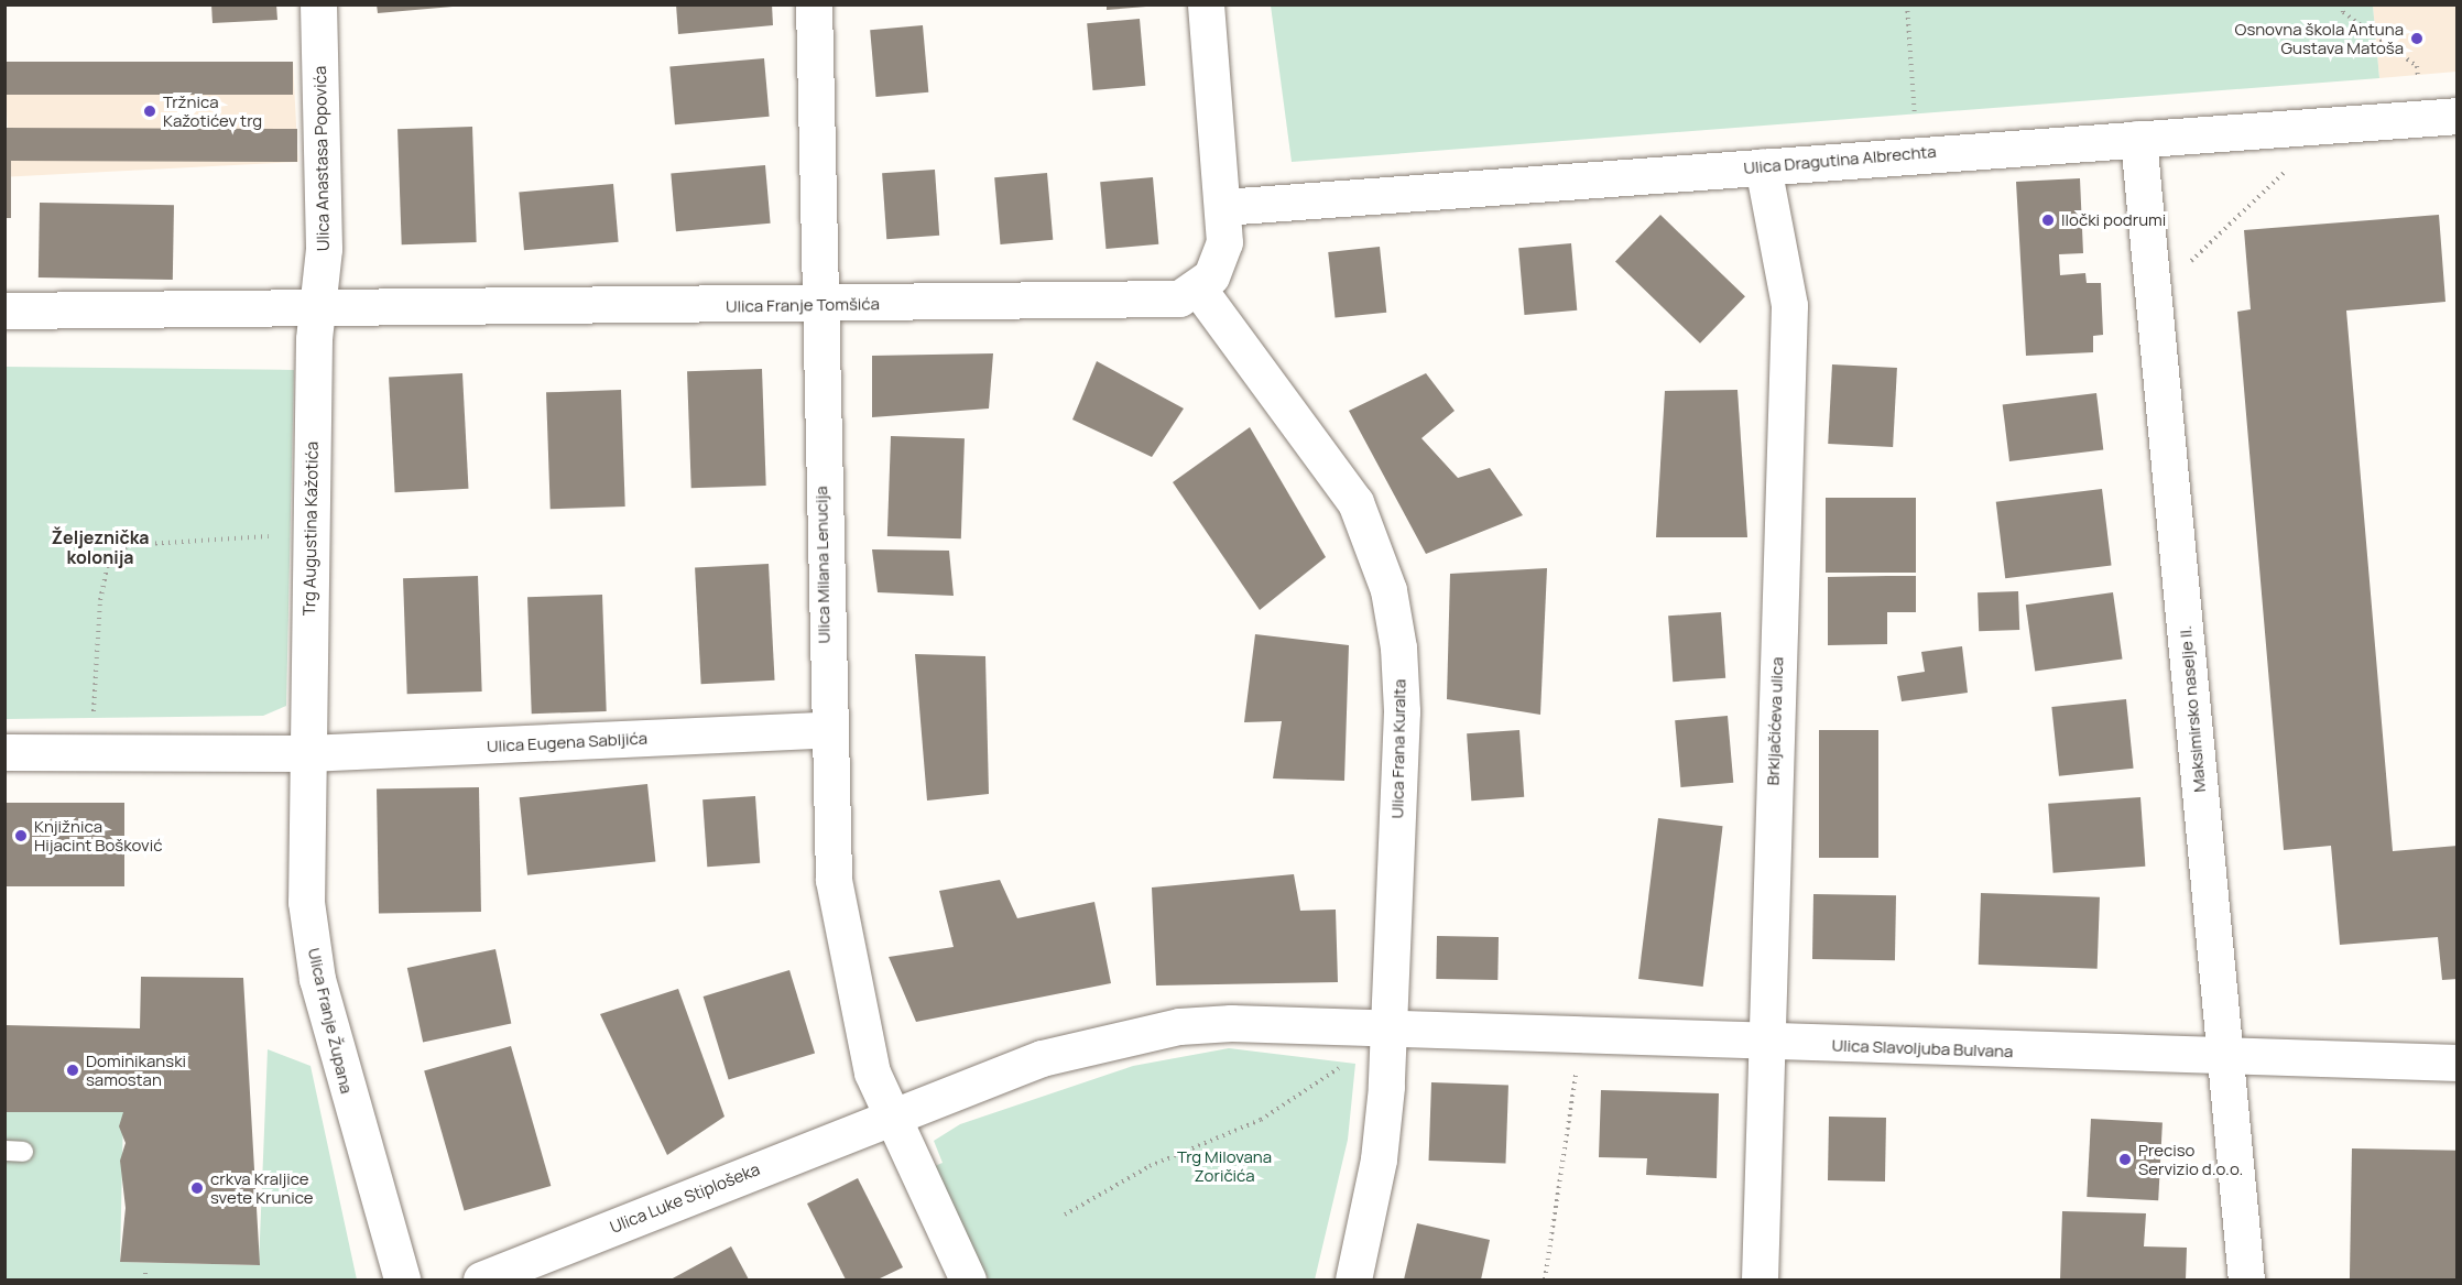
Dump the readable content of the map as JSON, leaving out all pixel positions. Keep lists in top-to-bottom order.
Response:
{
  "streets": {
    "street": [
      "Ulica Anastasa Popovića",
      "Ulica Dragutina Albrechta",
      "Ulica Franje Tomšića",
      "Trg Augustina Kažotića",
      "Ulica Milana Lenucija",
      "Maksimirsko naselje II.",
      "Brkljačićeva ulica",
      "Ulica Eugena Sabljića",
      "Ulica Frana Kuralta",
      "Ulica Franje Župana",
      "Ulica Slavoljuba Bulvana",
      "Ulica Luke Stiplošeka"
    ]
  },
  "crossings": [
    ["Ulica Anastasa Popovića", "Ulica Franje Tomšića"],
    ["Ulica Anastasa Popovića", "Trg Augustina Kažotića"],
    ["Ulica Dragutina Albrechta", "Maksimirsko naselje II."],
    ["Ulica Dragutina Albrechta", "Brkljačićeva ulica"],
    ["Ulica Franje Tomšića", "Trg Augustina Kažotića"],
    ["Ulica Franje Tomšića", "Ulica Milana Lenucija"],
    ["Ulica Franje Tomšića", "Ulica Frana Kuralta"],
    ["Trg Augustina Kažotića", "Ulica Eugena Sabljića"],
    ["Trg Augustina Kažotića", "Ulica Franje Župana"],
    ["Ulica Milana Lenucija", "Ulica Eugena Sabljića"],
    ["Ulica Milana Lenucija", "Ulica Luke Stiplošeka"],
    ["Maksimirsko naselje II.", "Ulica Slavoljuba Bulvana"],
    ["Brkljačićeva ulica", "Ulica Slavoljuba Bulvana"],
    ["Ulica Eugena Sabljića", "Ulica Franje Župana"],
    ["Ulica Frana Kuralta", "Ulica Slavoljuba Bulvana"]
  ],
  "districts": ["Željeznička kolonija"],
  "parks": ["Trg Milovana Zoričića"],
  "places": [
    "Osnovna škola Antuna Gustava Matoša",
    "Tržnica Kažotićev trg",
    "Iločki podrumi",
    "Knjižnica Hijacint Bošković",
    "Dominikanski samostan",
    "Preciso Servizio d.o.o.",
    "crkva Kraljice svete Krunice"
  ]
}
